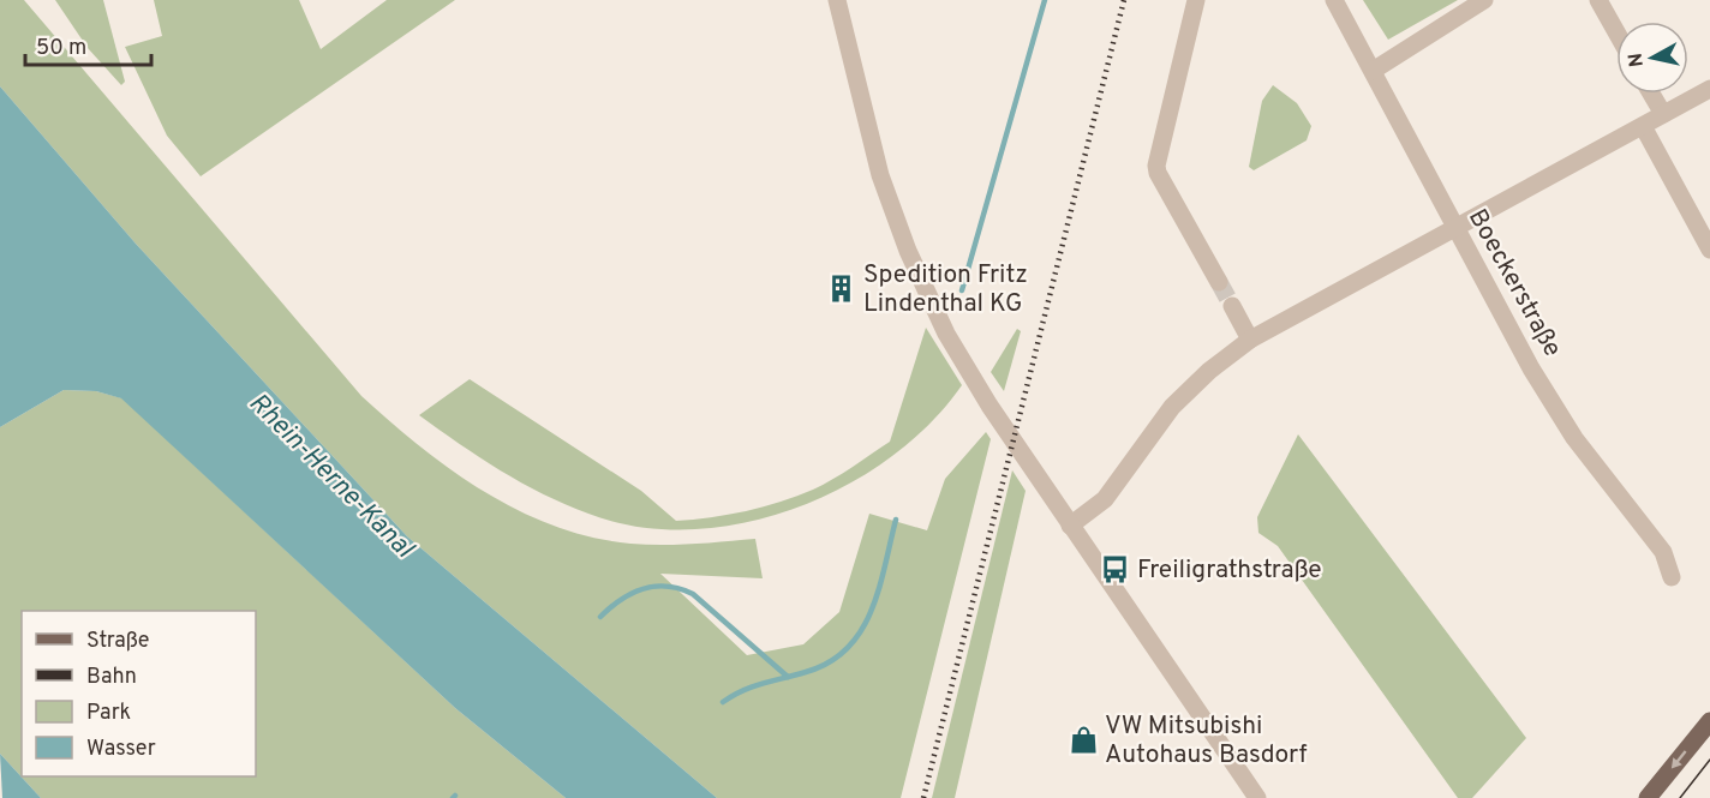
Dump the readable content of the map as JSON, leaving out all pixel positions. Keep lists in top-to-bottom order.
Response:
{
  "streets": {
    "street": ["Boeckerstraße"]
  },
  "water": ["Rhein-Herne-Kanal"],
  "places": {
    "building": ["Spedition Fritz Lindenthal KG"],
    "bus stop": ["Freiligrathstraße"],
    "shop": ["VW Mitsubishi Autohaus Basdorf"]
  },
  "legend": [
    "Straße",
    "Bahn",
    "Park",
    "Wasser"
  ],
  "scale_bar": "50 m",
  "north": "left"
}
